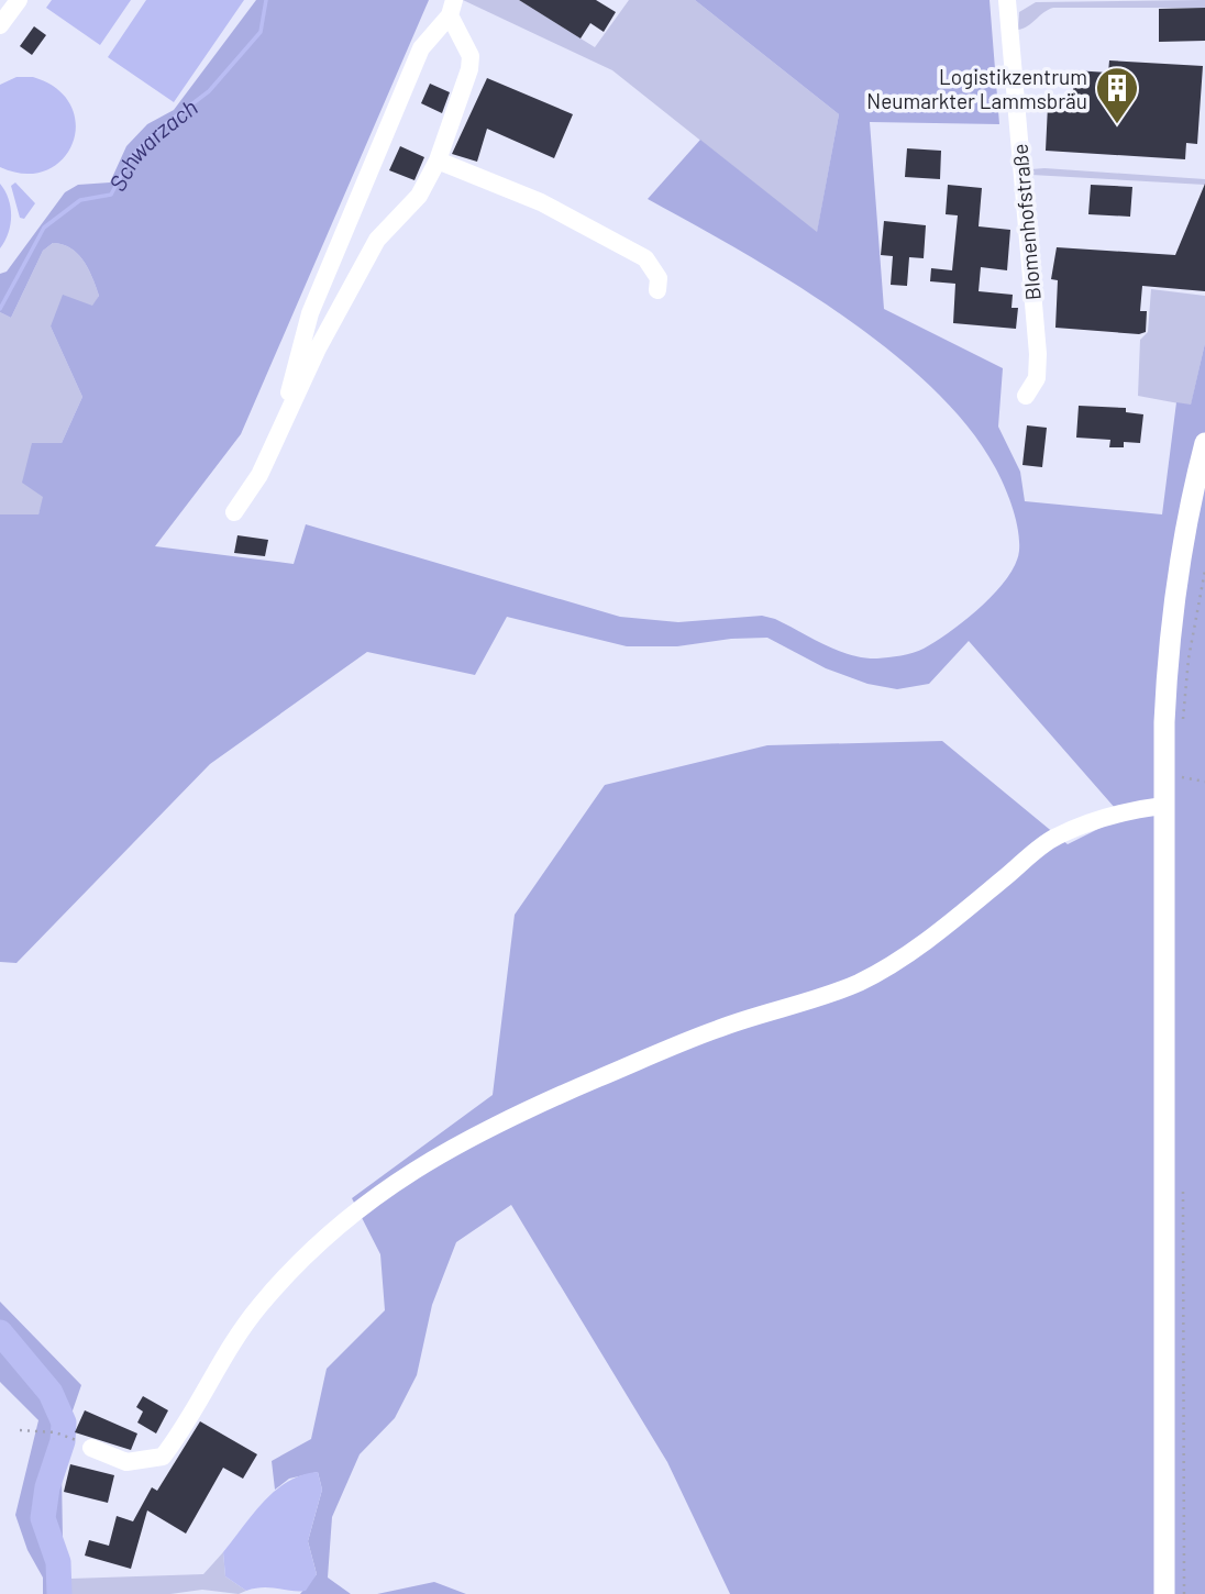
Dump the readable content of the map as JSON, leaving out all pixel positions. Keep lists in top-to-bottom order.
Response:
{
  "streets": {
    "street": ["Blomenhofstraße"]
  },
  "water": ["Schwarzach"],
  "places": {
    "building": ["Logistikzentrum Neumarkter Lammsbräu"]
  }
}
